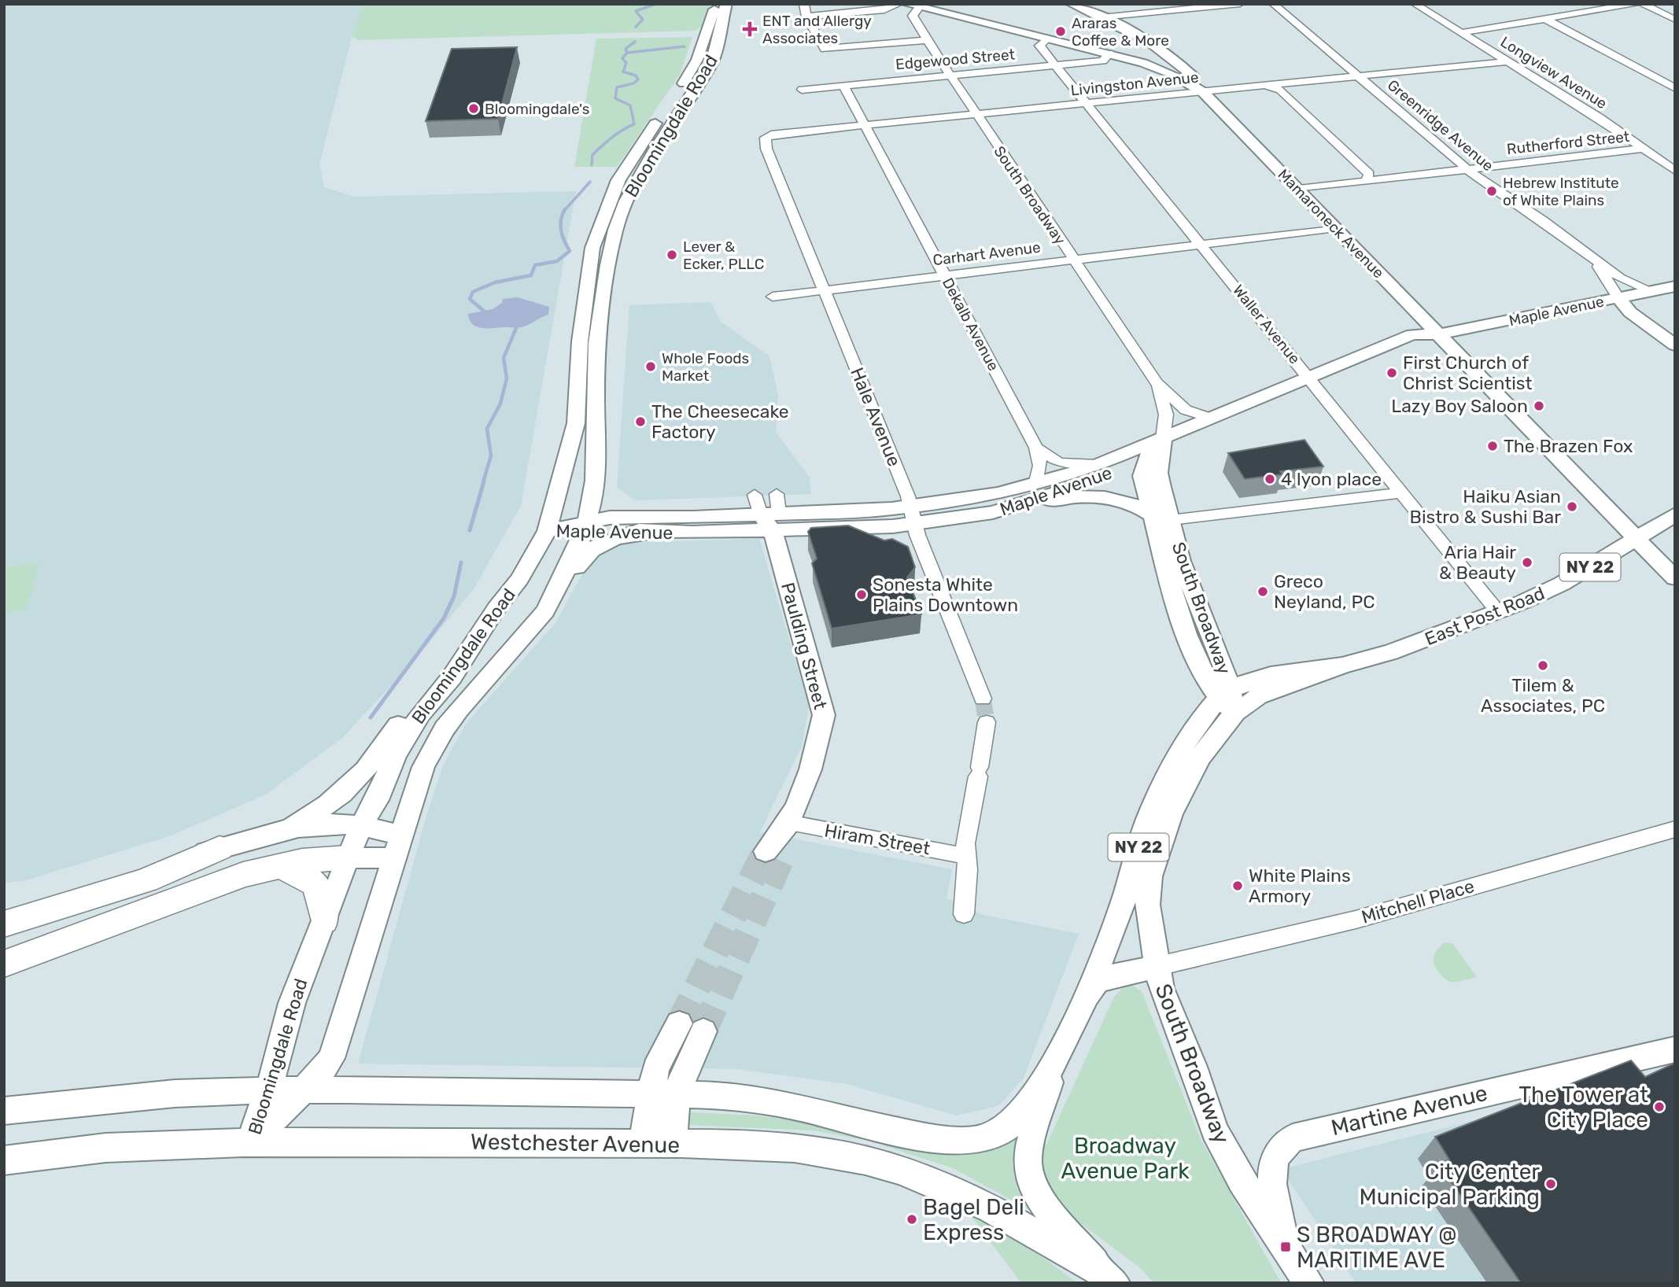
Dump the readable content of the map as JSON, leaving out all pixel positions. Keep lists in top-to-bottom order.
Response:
{
  "streets": {
    "main road": [
      "Bloomingdale Road",
      "South Broadway",
      "Mamaroneck Avenue",
      "Maple Avenue",
      "NY 22",
      "East Post Road",
      "Paulding Street",
      "Martine Avenue",
      "Westchester Avenue"
    ],
    "street": [
      "Edgewood Street",
      "Longview Avenue",
      "Livingston Avenue",
      "Greenridge Avenue",
      "Rutherford Street",
      "Carhart Avenue",
      "Dekalb Avenue",
      "Waller Avenue",
      "Hale Avenue",
      "Hiram Street",
      "Mitchell Place"
    ]
  },
  "crossings": [
    ["Edgewood Street", "South Broadway"],
    ["Edgewood Street", "Mamaroneck Avenue"],
    ["Edgewood Street", "Dekalb Avenue"],
    ["Edgewood Street", "Waller Avenue"],
    ["Longview Avenue", "Livingston Avenue"],
    ["Longview Avenue", "Rutherford Street"],
    ["Livingston Avenue", "Greenridge Avenue"],
    ["Livingston Avenue", "South Broadway"],
    ["Livingston Avenue", "Mamaroneck Avenue"],
    ["Livingston Avenue", "Dekalb Avenue"],
    ["Livingston Avenue", "Waller Avenue"],
    ["Livingston Avenue", "Hale Avenue"],
    ["Greenridge Avenue", "Rutherford Street"],
    ["Greenridge Avenue", "Maple Avenue"],
    ["Bloomingdale Road", "Maple Avenue"],
    ["Bloomingdale Road", "Westchester Avenue"],
    ["Rutherford Street", "Mamaroneck Avenue"],
    ["South Broadway", "Mamaroneck Avenue"],
    ["South Broadway", "Carhart Avenue"],
    ["South Broadway", "Maple Avenue"],
    ["South Broadway", "NY 22"],
    ["South Broadway", "East Post Road"],
    ["South Broadway", "Mitchell Place"],
    ["South Broadway", "Martine Avenue"],
    ["Mamaroneck Avenue", "Carhart Avenue"],
    ["Mamaroneck Avenue", "Maple Avenue"],
    ["Mamaroneck Avenue", "Waller Avenue"],
    ["Mamaroneck Avenue", "East Post Road"],
    ["Carhart Avenue", "Dekalb Avenue"],
    ["Carhart Avenue", "Waller Avenue"],
    ["Carhart Avenue", "Hale Avenue"],
    ["Maple Avenue", "Dekalb Avenue"],
    ["Maple Avenue", "Waller Avenue"],
    ["Maple Avenue", "Hale Avenue"],
    ["Maple Avenue", "Paulding Street"],
    ["Waller Avenue", "East Post Road"],
    ["NY 22", "Westchester Avenue"],
    ["Paulding Street", "Hiram Street"]
  ],
  "parks": ["Broadway Avenue Park"],
  "places": {
    "health": ["ENT and Allergy Associates"],
    "other": [
      "Araras Coffee & More",
      "Bloomingdale's",
      "Hebrew Institute of White Plains",
      "Lever & Ecker, PLLC",
      "Whole Foods Market",
      "First Church of Christ Scientist",
      "Lazy Boy Saloon",
      "The Cheesecake Factory",
      "The Brazen Fox",
      "4 lyon place",
      "Haiku Asian Bistro & Sushi Bar",
      "Aria Hair & Beauty",
      "Greco Neyland, PC",
      "Sonesta White Plains Downtown",
      "Tilem & Associates, PC",
      "White Plains Armory",
      "The Tower at City Place",
      "City Center Municipal Parking",
      "Bagel Deli Express"
    ],
    "transit": ["S BROADWAY @ MARITIME AVE"]
  }
}
